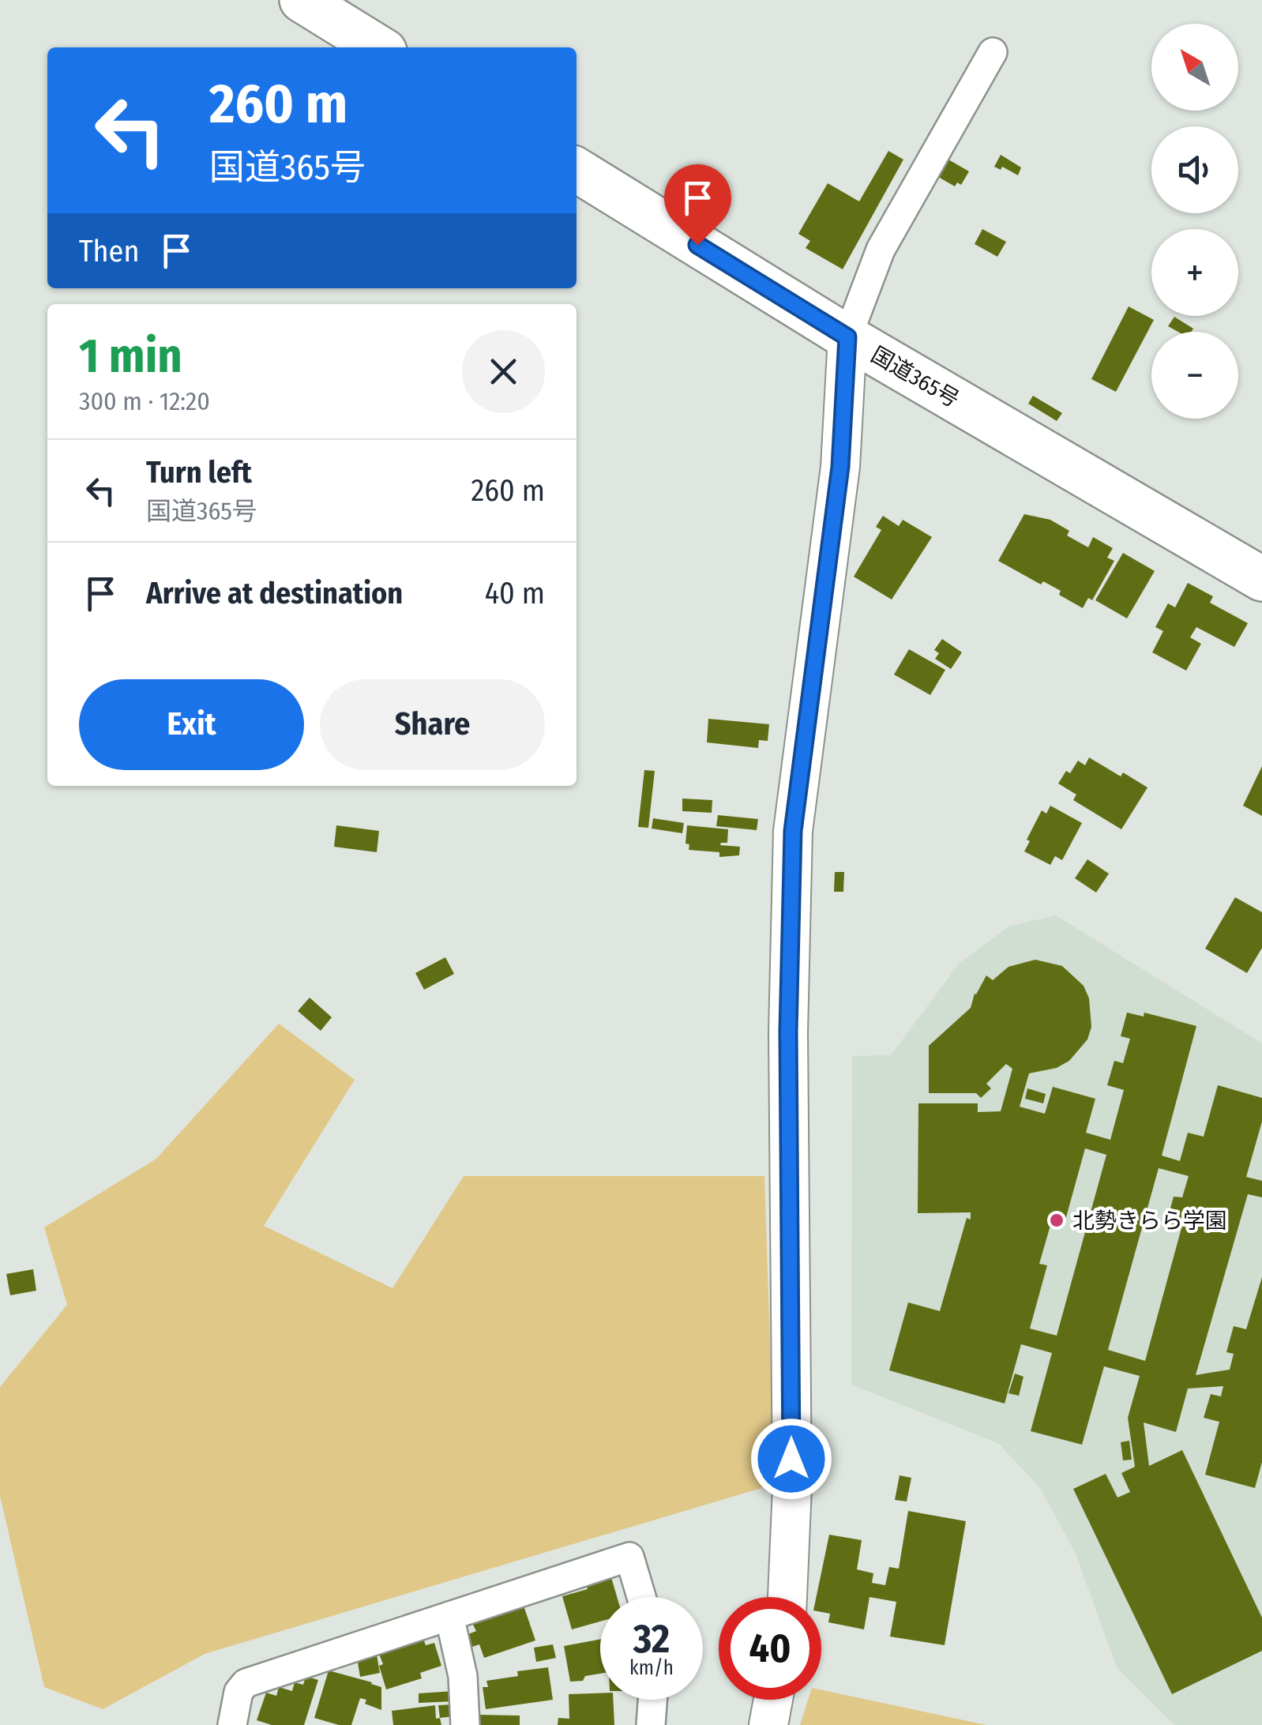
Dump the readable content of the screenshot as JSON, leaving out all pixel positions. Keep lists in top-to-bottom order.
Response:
{
  "streets": {
    "highway": ["国道365号"]
  },
  "places": ["北勢きらら学園"],
  "north": "top left",
  "page": {
    "map_buttons": ["+", "−"],
    "turn": ["260 m", "国道365号"],
    "then": "Then",
    "heading": ["1 min", "300 m · 12:20"],
    "list": [
      {
        "name": "Turn left",
        "note": "国道365号",
        "value": "260 m"
      },
      {
        "name": "Arrive at destination",
        "value": "40 m"
      }
    ],
    "buttons": ["Exit", "Share"],
    "speed": "32 km/h",
    "limit": "40"
  }
}
